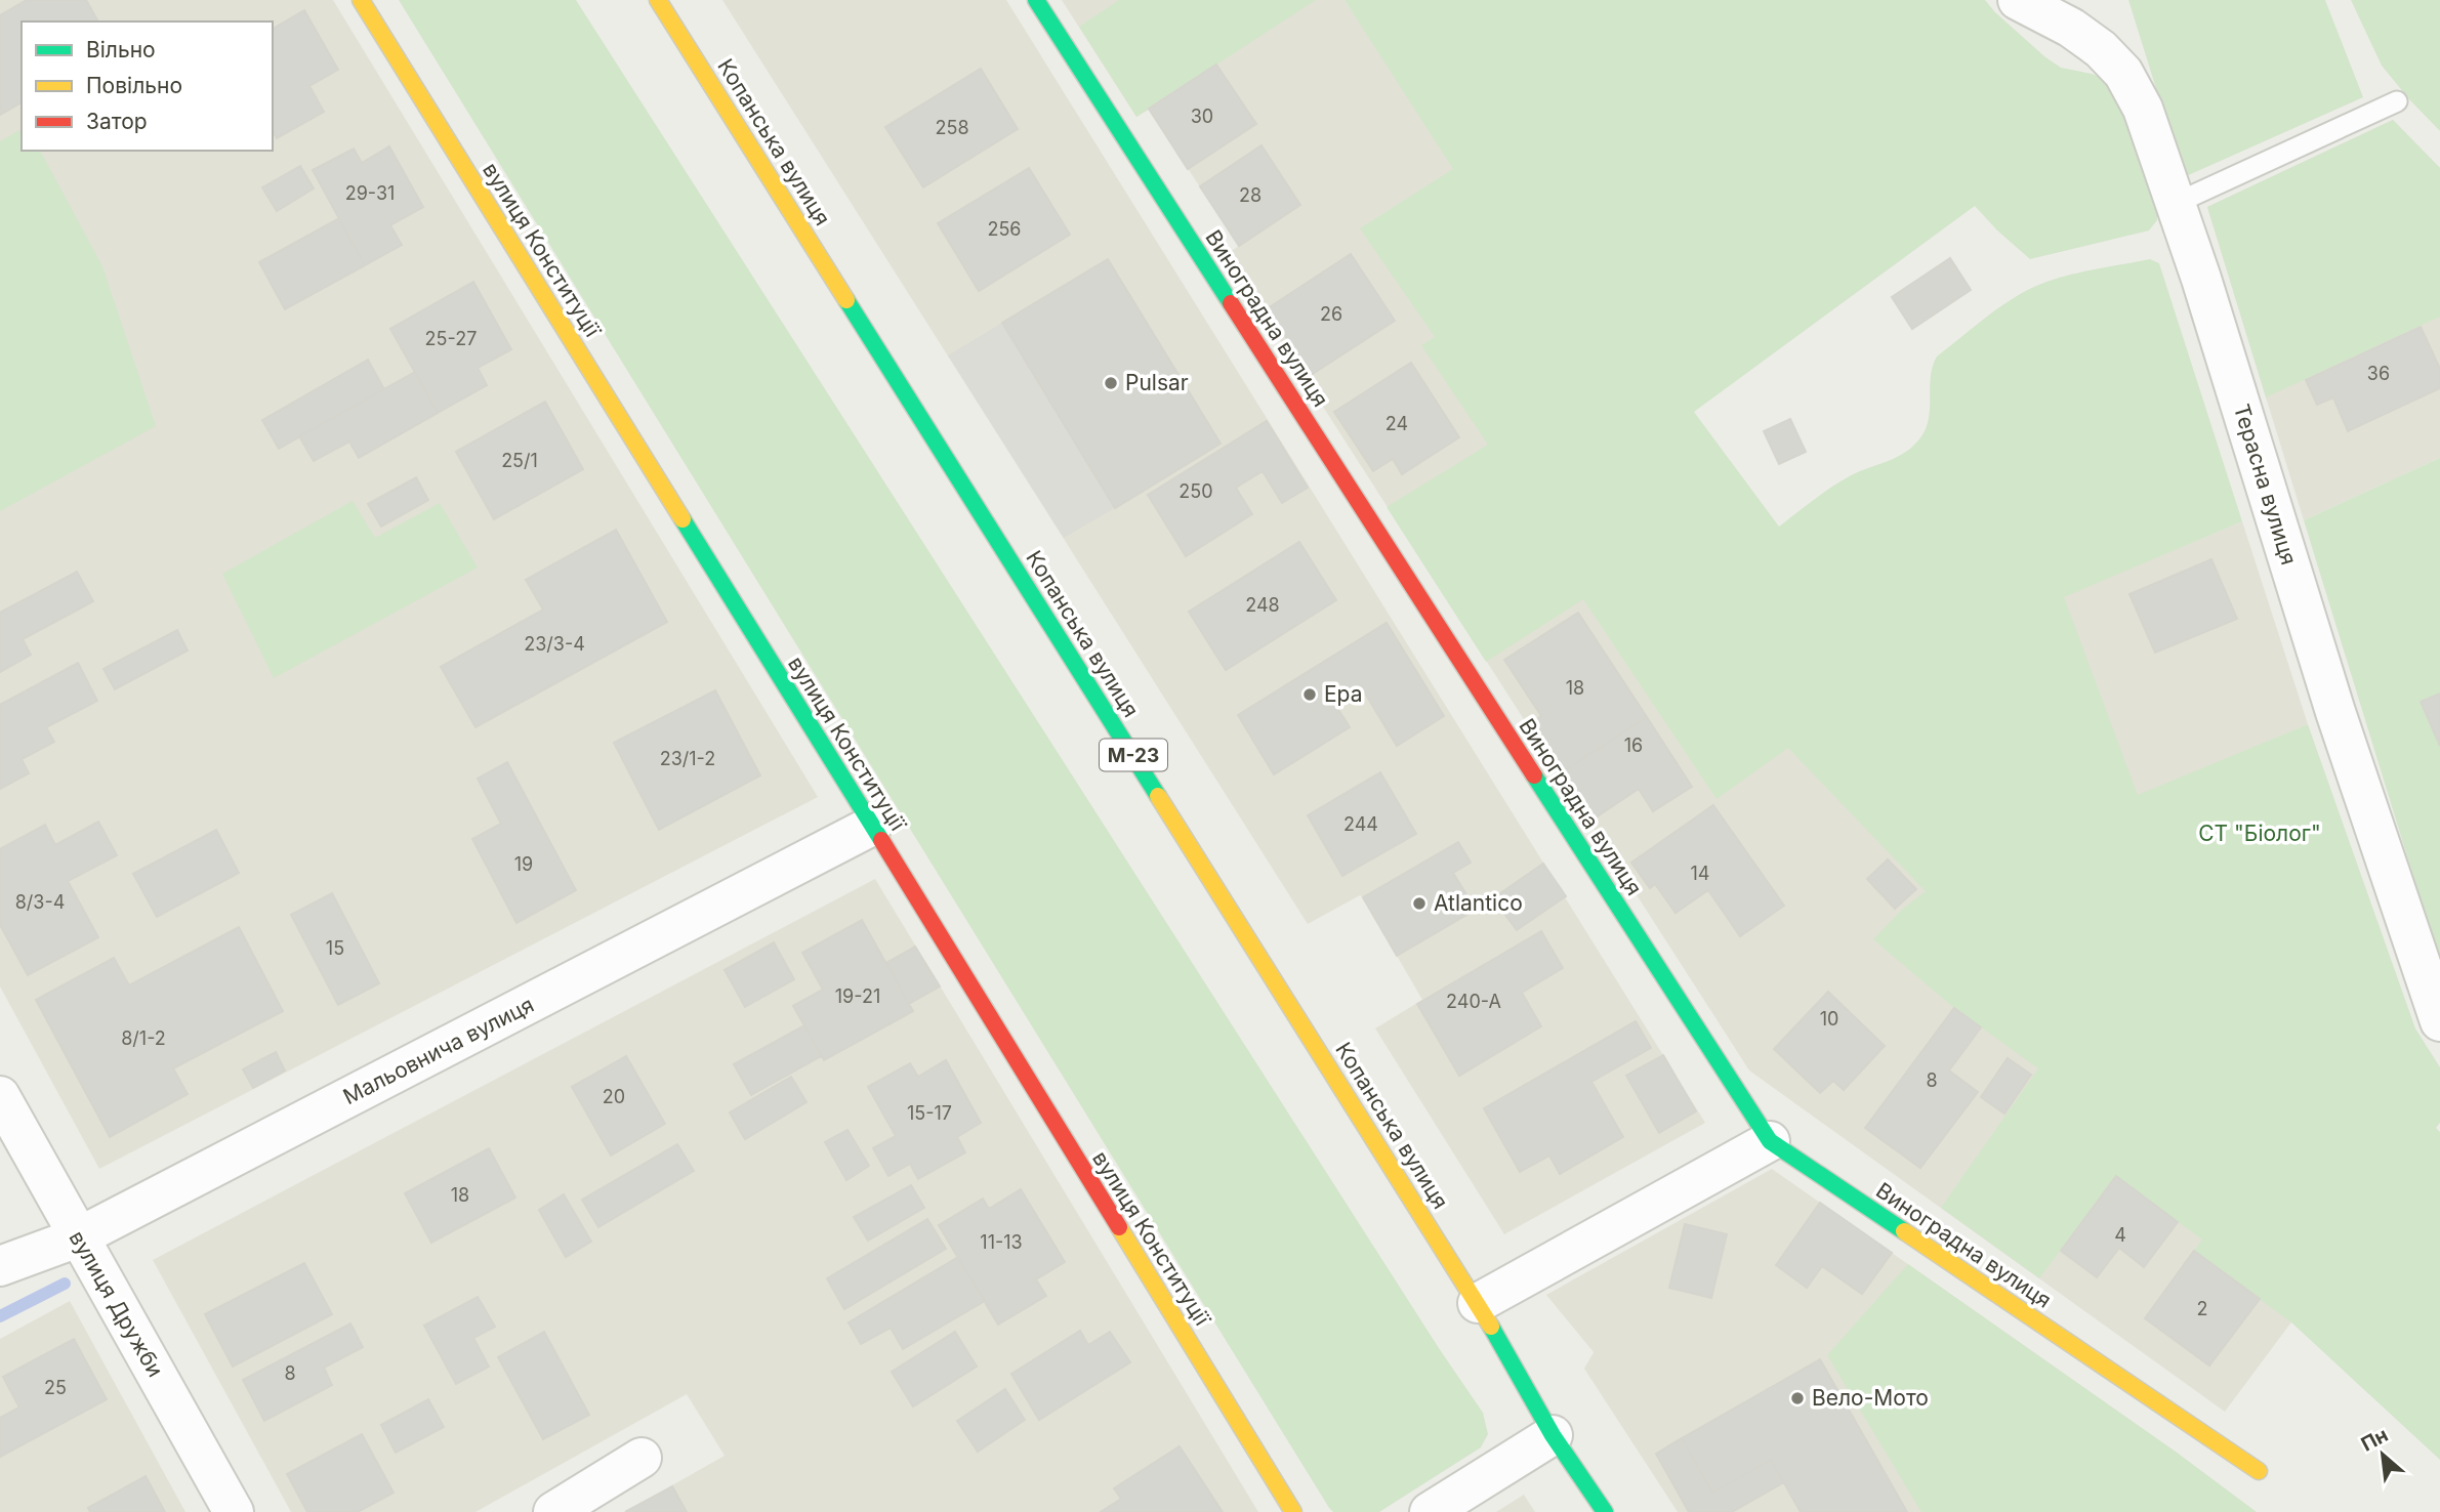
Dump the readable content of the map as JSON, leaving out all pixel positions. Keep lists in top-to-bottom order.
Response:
{
  "streets": {
    "main road": [
      "Копанська вулиця",
      "вулиця Конституції",
      "Виноградна вулиця",
      "М-23"
    ],
    "street": ["Терасна вулиця", "Мальовнича вулиця", "вулиця Дружби"]
  },
  "crossings": [
    ["вулиця Конституції", "Мальовнича вулиця"],
    ["Мальовнича вулиця", "вулиця Дружби"]
  ],
  "parks": ["СТ \"Біолог\""],
  "places": [
    "Pulsar",
    "Ера",
    "Atlantico",
    "Вело-Мото"
  ],
  "house_numbers": [
    "30",
    "258",
    "29-31",
    "28",
    "256",
    "26",
    "25-27",
    "36",
    "24",
    "25/1",
    "250",
    "248",
    "23/3-4",
    "18",
    "16",
    "23/1-2",
    "244",
    "19",
    "14",
    "8/3-4",
    "15",
    "19-21",
    "240-А",
    "10",
    "8/1-2",
    "8",
    "20",
    "15-17",
    "18",
    "4",
    "11-13",
    "2",
    "8",
    "25"
  ],
  "legend": ["Вільно", "Повільно", "Затор"],
  "north": "top left"
}
